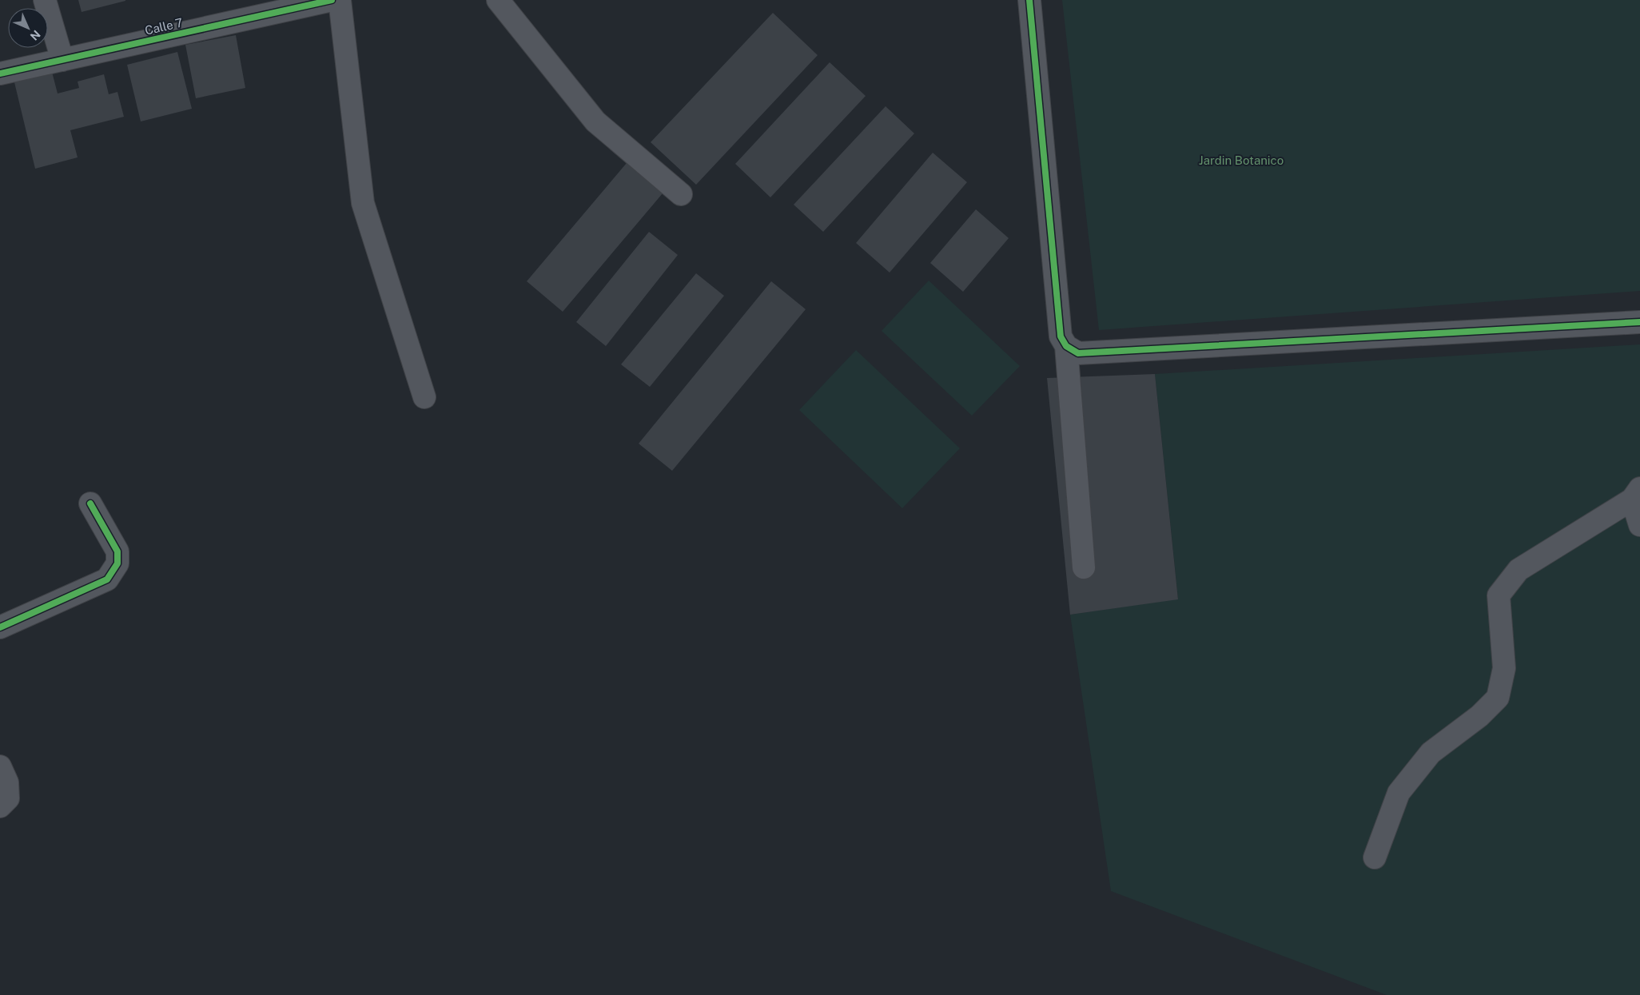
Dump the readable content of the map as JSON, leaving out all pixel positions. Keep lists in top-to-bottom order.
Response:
{
  "streets": {
    "street": ["Calle 7"]
  },
  "parks": ["Jardin Botanico"],
  "north": "bottom right"
}
